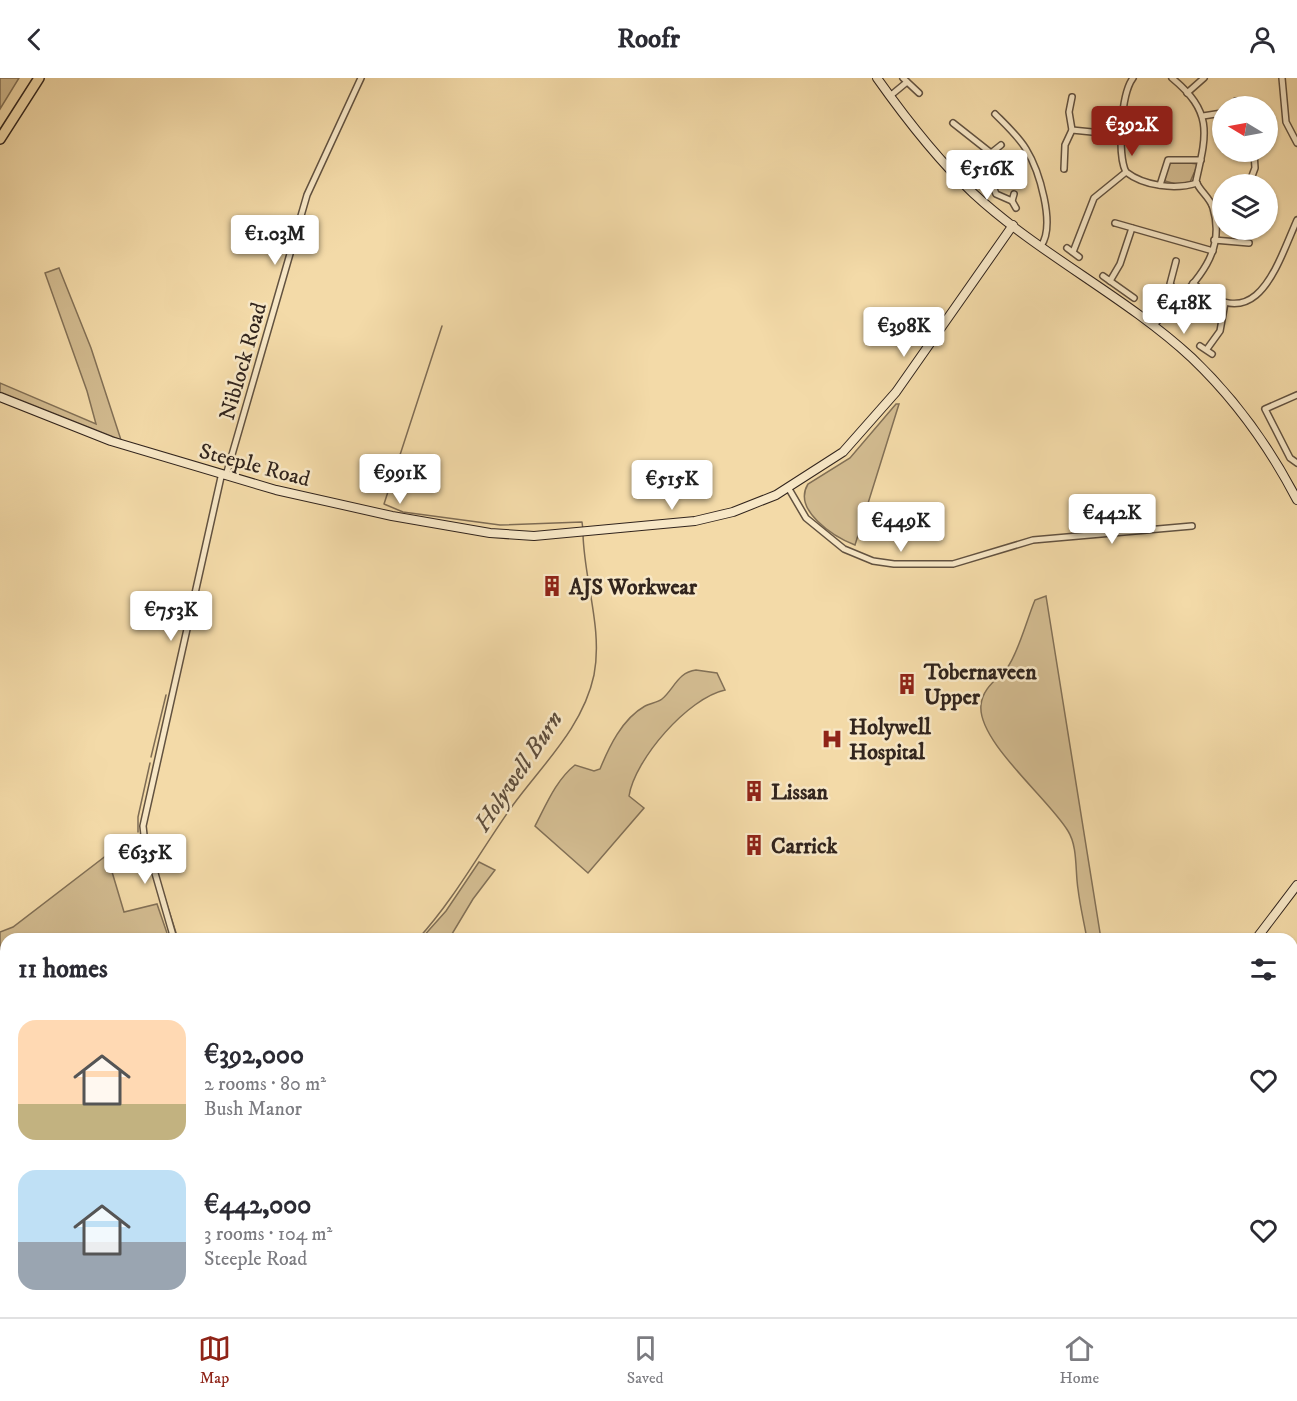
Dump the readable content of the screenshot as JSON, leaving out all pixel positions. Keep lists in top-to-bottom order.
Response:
{
  "streets": {
    "street": ["Niblock Road", "Steeple Road"]
  },
  "crossings": [
    ["Niblock Road", "Steeple Road"]
  ],
  "water": ["Holywell Burn"],
  "places": {
    "building": [
      "AJS Workwear",
      "Tobernaveen Upper",
      "Lissan",
      "Carrick"
    ],
    "hospital": ["Holywell Hospital"]
  },
  "north": "left",
  "page": {
    "header": "Roofr",
    "price": [
      "€392K",
      "€516K",
      "€1.03M",
      "€418K",
      "€398K",
      "€991K",
      "€515K",
      "€442K",
      "€449K",
      "€753K",
      "€635K"
    ],
    "heading": "11 homes",
    "list": [
      {
        "name": "€392,000",
        "note": "2 rooms · 80 m² · Bush Manor"
      },
      {
        "name": "€442,000",
        "note": "3 rooms · 104 m² · Steeple Road"
      }
    ],
    "tabs": ["Map", "Saved", "Home"]
  }
}
